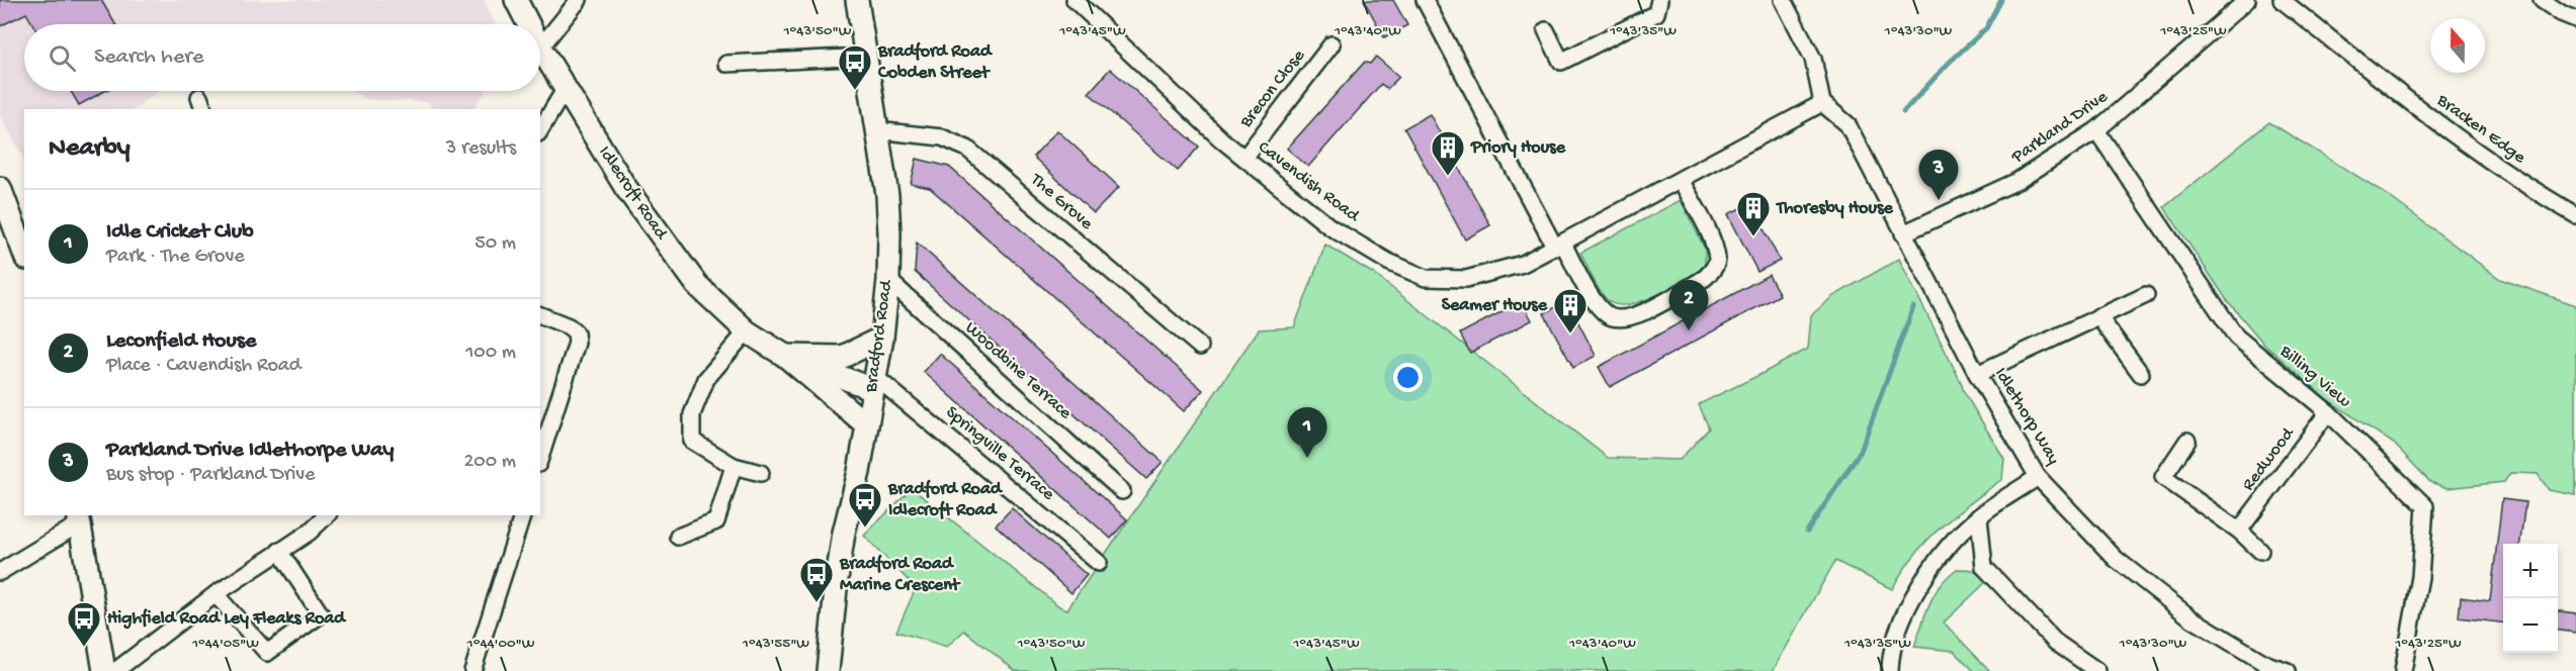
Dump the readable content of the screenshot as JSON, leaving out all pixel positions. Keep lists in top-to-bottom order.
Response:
{
  "streets": {
    "street": [
      "Brecon Close",
      "Parkland Drive",
      "Bracken Edge",
      "Cavendish Road",
      "Idlecroft Road",
      "The Grove",
      "Bradford Road",
      "Woodbine Terrace",
      "Billing View",
      "Idlethorp Way",
      "Springville Terrace",
      "Redwood"
    ]
  },
  "crossings": [
    ["Brecon Close", "Cavendish Road"],
    ["Parkland Drive", "Billing View"],
    ["Parkland Drive", "Idlethorp Way"],
    ["Cavendish Road", "Idlethorp Way"],
    ["Idlecroft Road", "Bradford Road"],
    ["Idlecroft Road", "Springville Terrace"],
    ["The Grove", "Bradford Road"],
    ["Bradford Road", "Woodbine Terrace"],
    ["Bradford Road", "Springville Terrace"],
    ["Billing View", "Redwood"]
  ],
  "places": {
    "bus stop": [
      "Bradford Road Cobden Street",
      "Bradford Road Idlecroft Road",
      "Bradford Road Marine Crescent",
      "Highfield Road Ley Fleaks Road"
    ],
    "building": ["Priory House", "Thoresby House", "Seamer House"]
  },
  "north": "top",
  "page": {
    "search": "Search here",
    "heading": ["Nearby", "3 results"],
    "pins": ["3", "2", "1"],
    "list": [
      {
        "mark": "1",
        "name": "Idle Cricket Club",
        "note": "Park · The Grove",
        "value": "50 m"
      },
      {
        "mark": "2",
        "name": "Leconfield House",
        "note": "Place · Cavendish Road",
        "value": "100 m"
      },
      {
        "mark": "3",
        "name": "Parkland Drive Idlethorpe Way",
        "note": "Bus stop · Parkland Drive",
        "value": "200 m"
      }
    ],
    "map_buttons": ["+", "−"]
  },
  "coordinates": [
    "1°43'50\"W",
    "1°43'45\"W",
    "1°43'40\"W",
    "1°43'35\"W",
    "1°43'30\"W",
    "1°43'25\"W",
    "1°44'05\"W",
    "1°44'00\"W",
    "1°43'55\"W"
  ]
}
